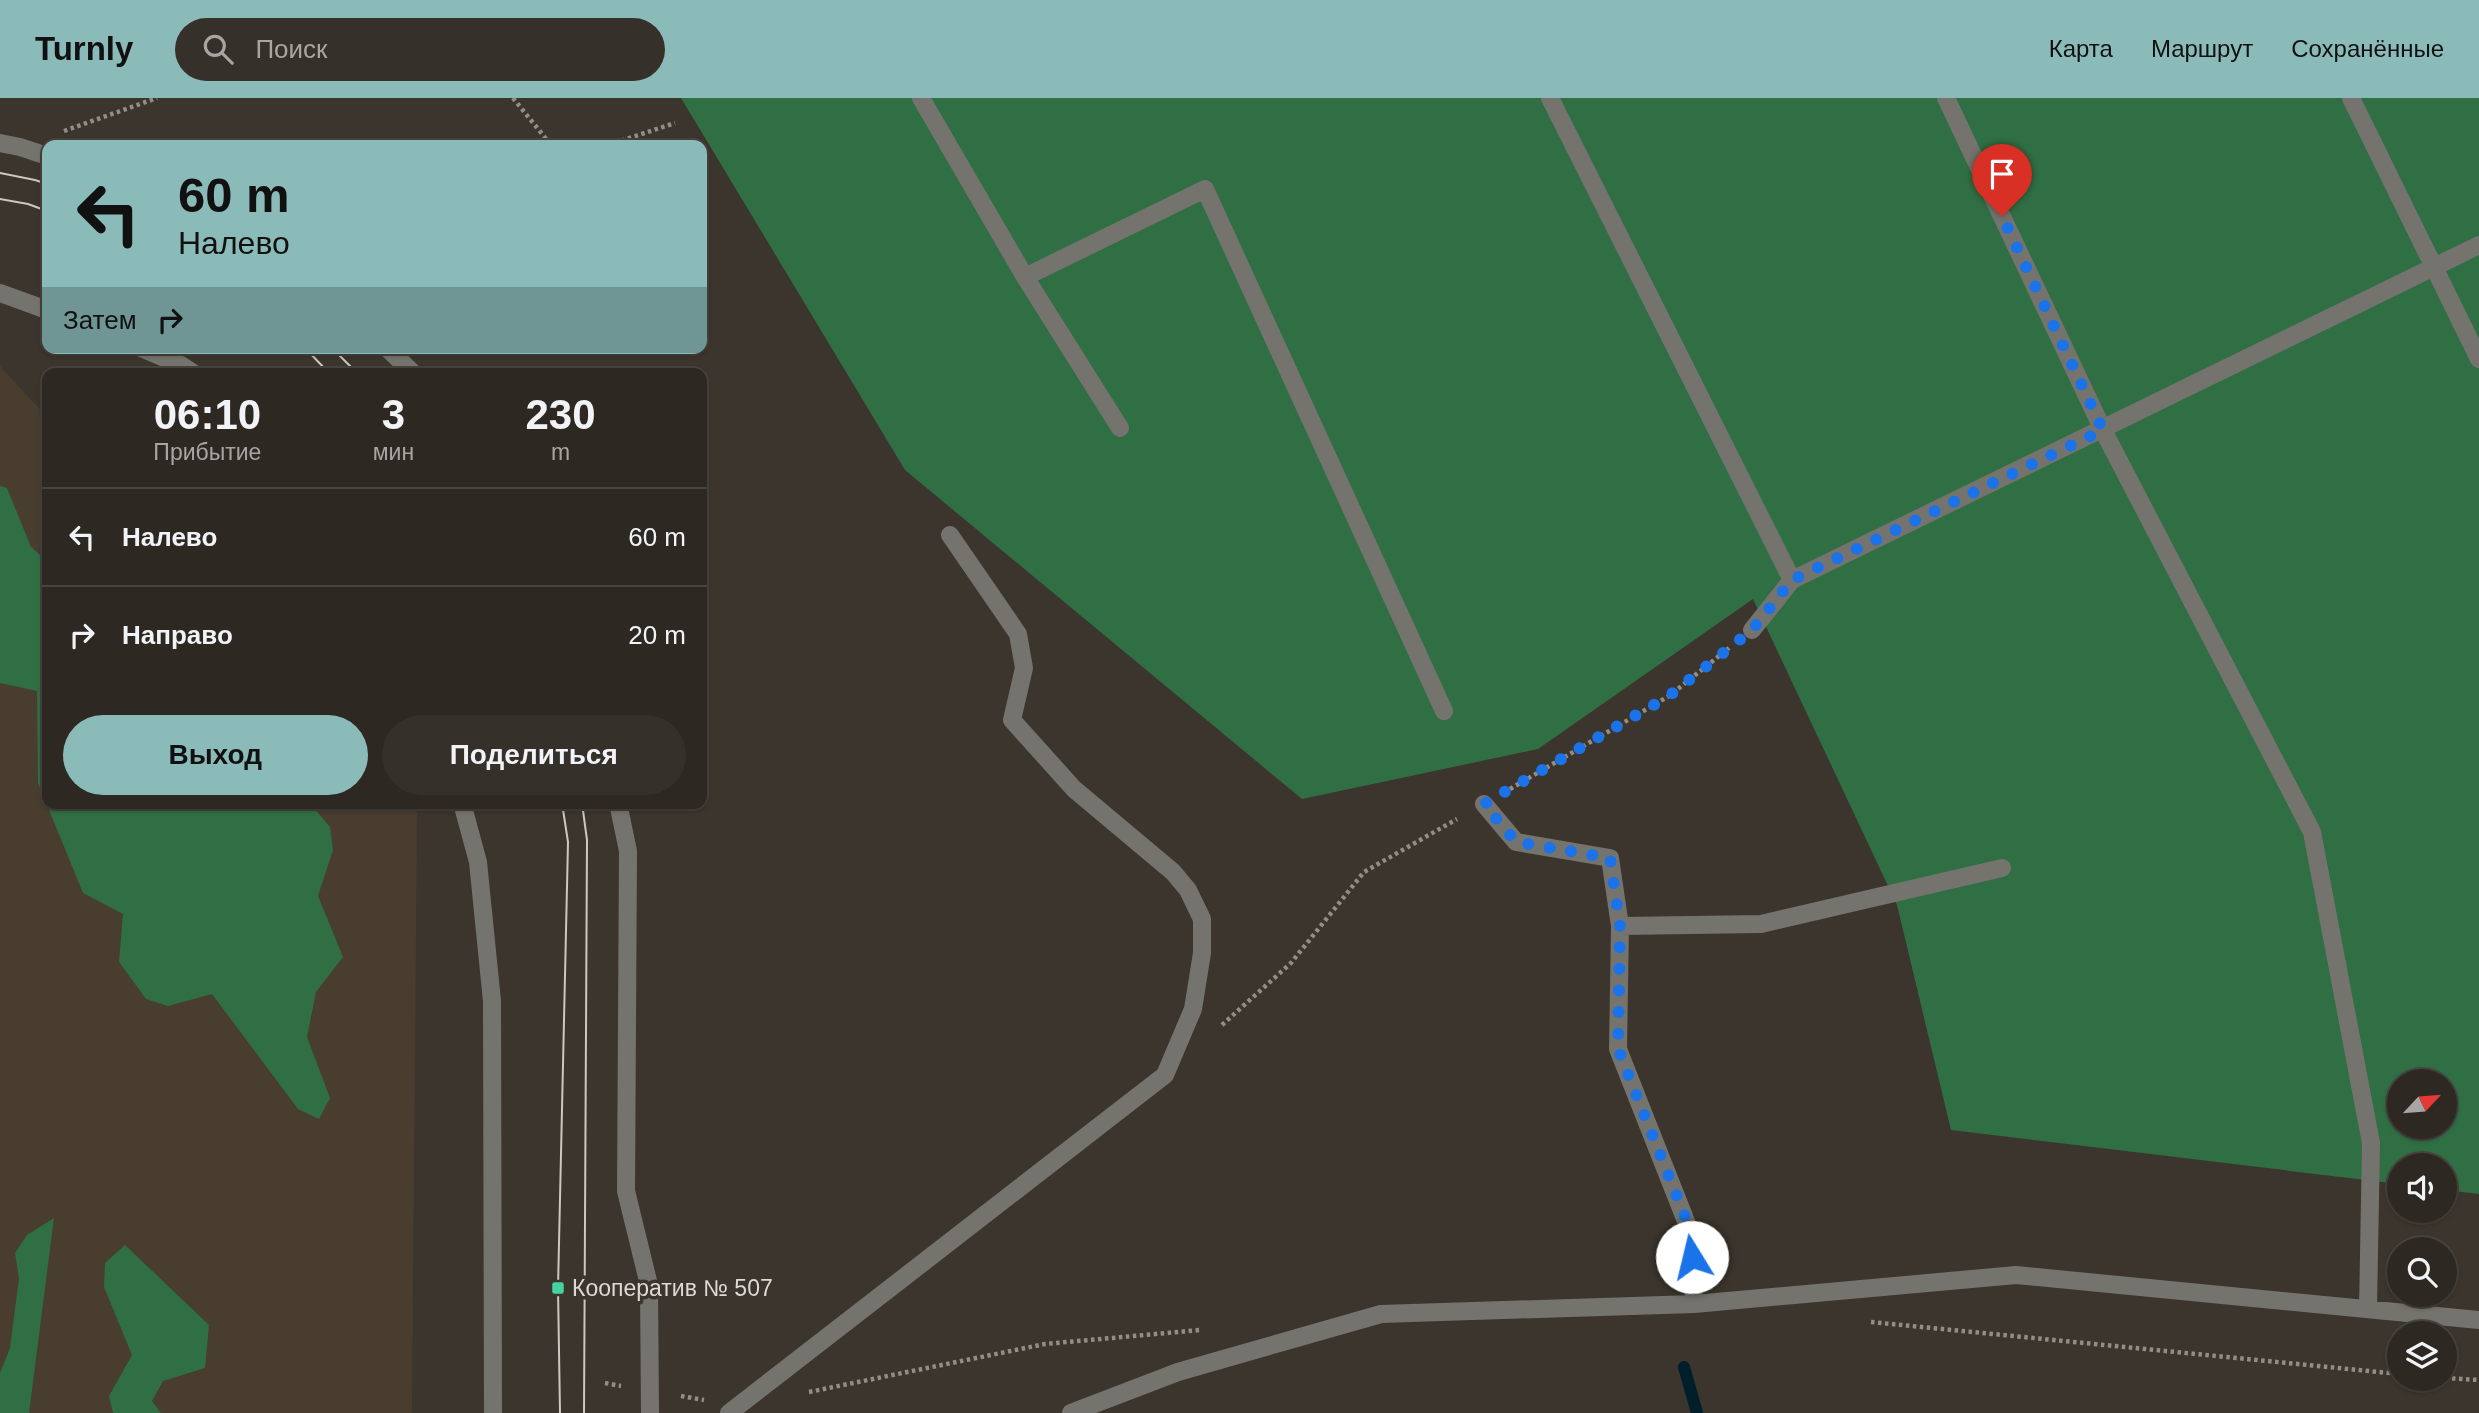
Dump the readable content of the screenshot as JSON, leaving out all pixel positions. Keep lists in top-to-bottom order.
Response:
{
  "places": {
    "transit": ["Кооператив № 507"]
  },
  "north": "top right",
  "page": {
    "header": "Turnly",
    "search": "Поиск",
    "nav": ["Карта", "Маршрут", "Сохранённые"],
    "turn": ["60 m", "Налево"],
    "then": "Затем",
    "eta": [
      "06:10",
      "Прибытие",
      "3",
      "мин",
      "230",
      "m"
    ],
    "list": [
      {
        "name": "Налево",
        "value": "60 m"
      },
      {
        "name": "Направо",
        "value": "20 m"
      }
    ],
    "buttons": ["Выход", "Поделиться"]
  }
}
